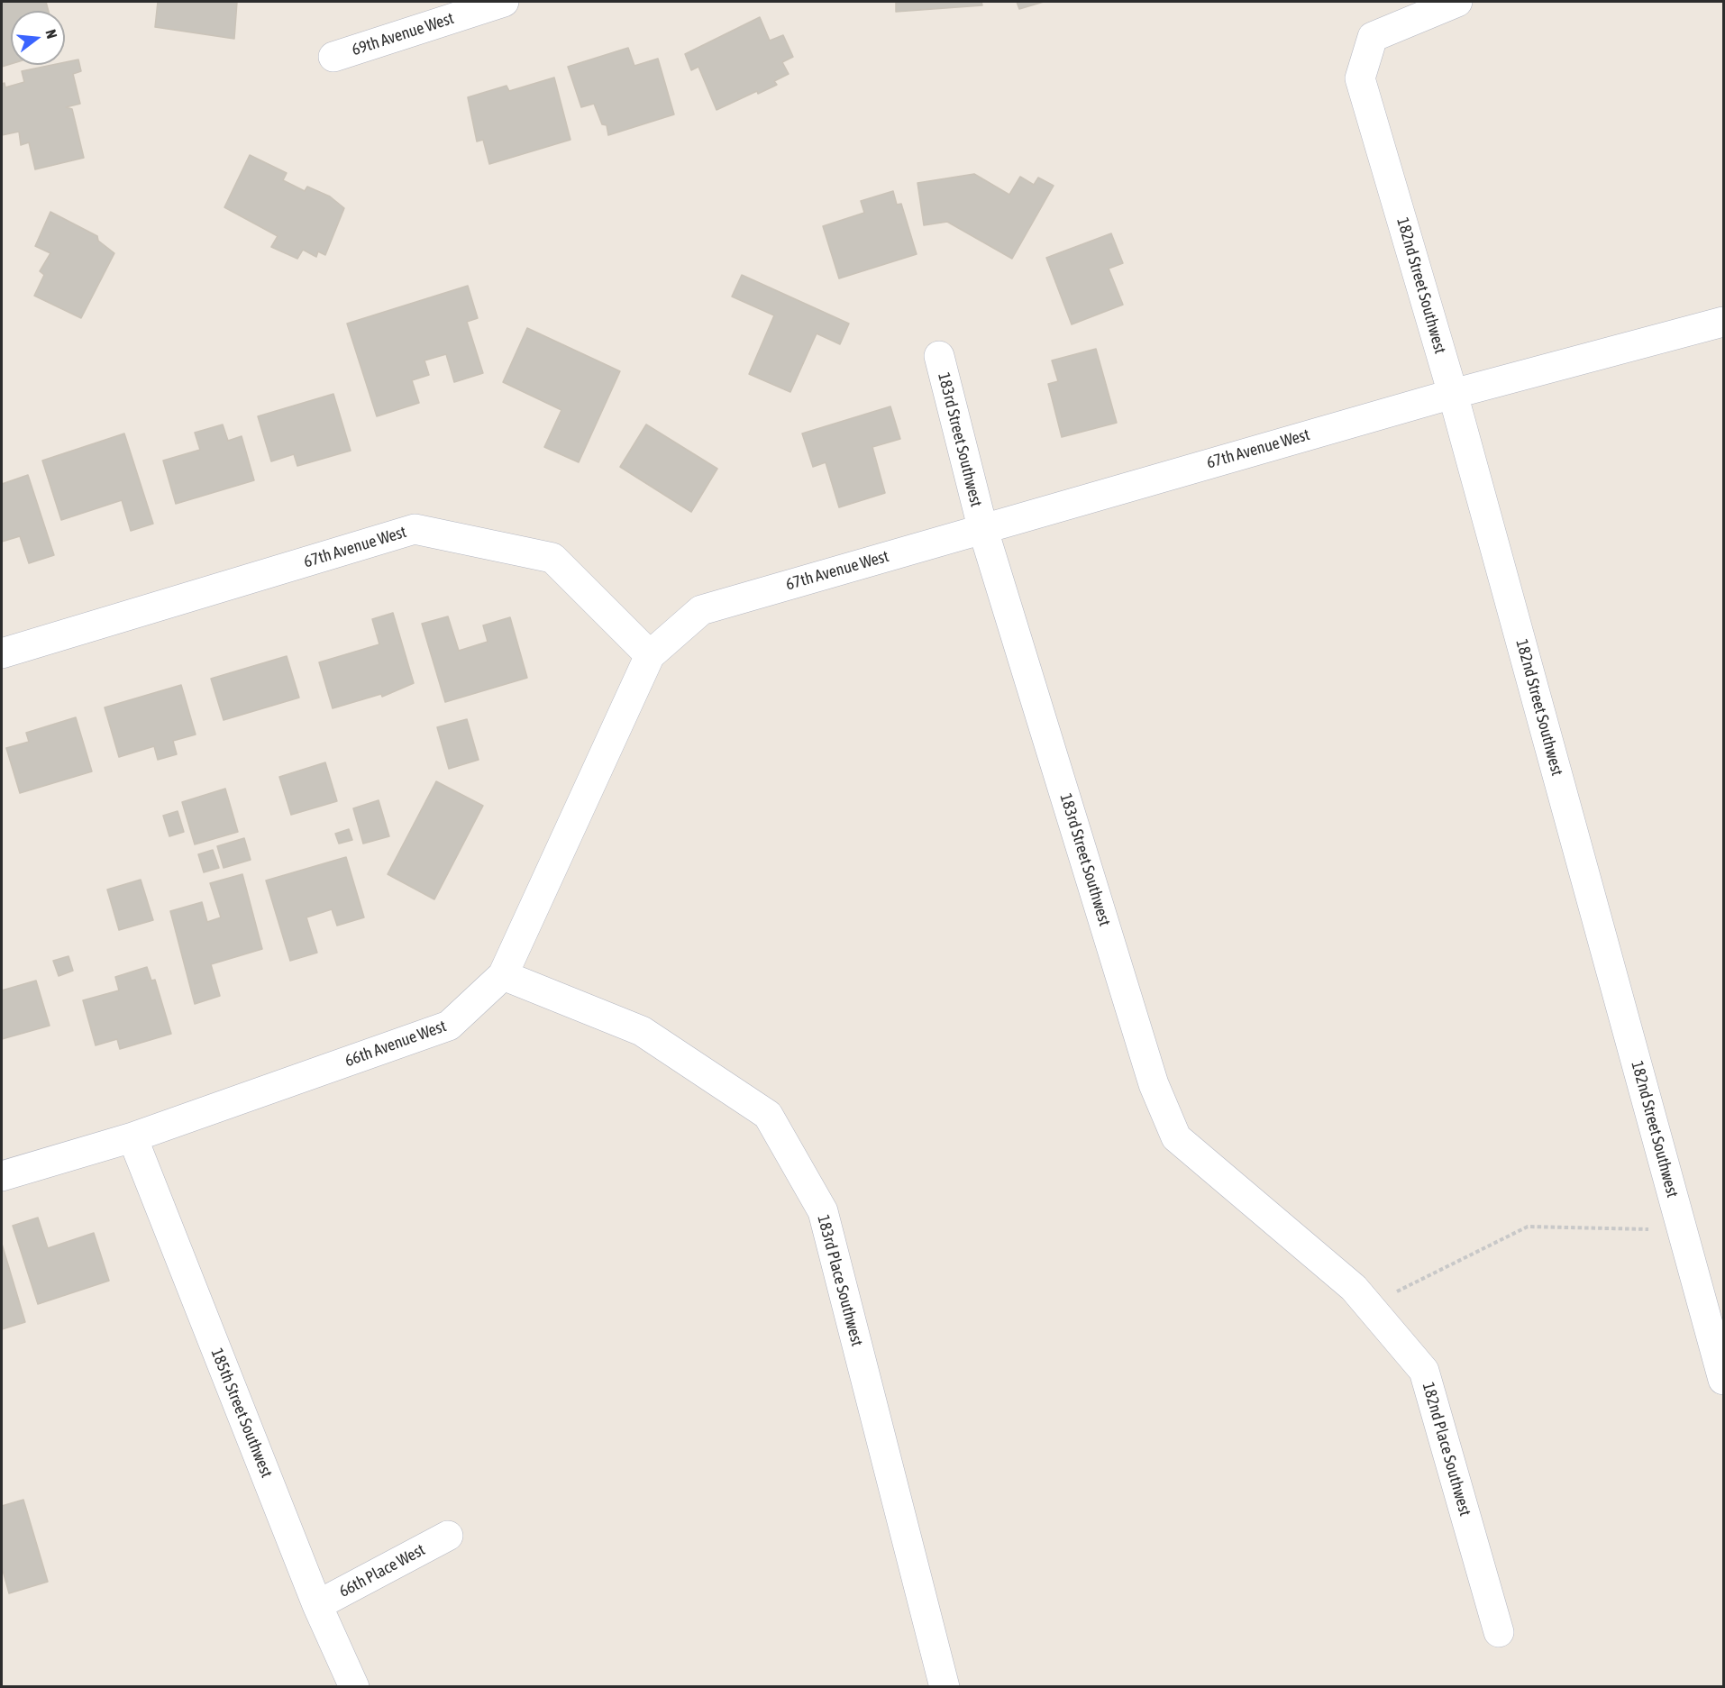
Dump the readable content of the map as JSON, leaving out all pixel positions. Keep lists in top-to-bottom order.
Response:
{
  "streets": {
    "street": [
      "69th Avenue West",
      "182nd Street Southwest",
      "183rd Street Southwest",
      "67th Avenue West",
      "66th Avenue West",
      "183rd Place Southwest",
      "185th Street Southwest",
      "182nd Place Southwest",
      "66th Place West"
    ]
  },
  "crossings": [
    ["182nd Street Southwest", "67th Avenue West"],
    ["183rd Street Southwest", "67th Avenue West"],
    ["183rd Street Southwest", "182nd Place Southwest"],
    ["67th Avenue West", "66th Avenue West"],
    ["66th Avenue West", "183rd Place Southwest"],
    ["66th Avenue West", "185th Street Southwest"],
    ["185th Street Southwest", "66th Place West"]
  ],
  "north": "right"
}
